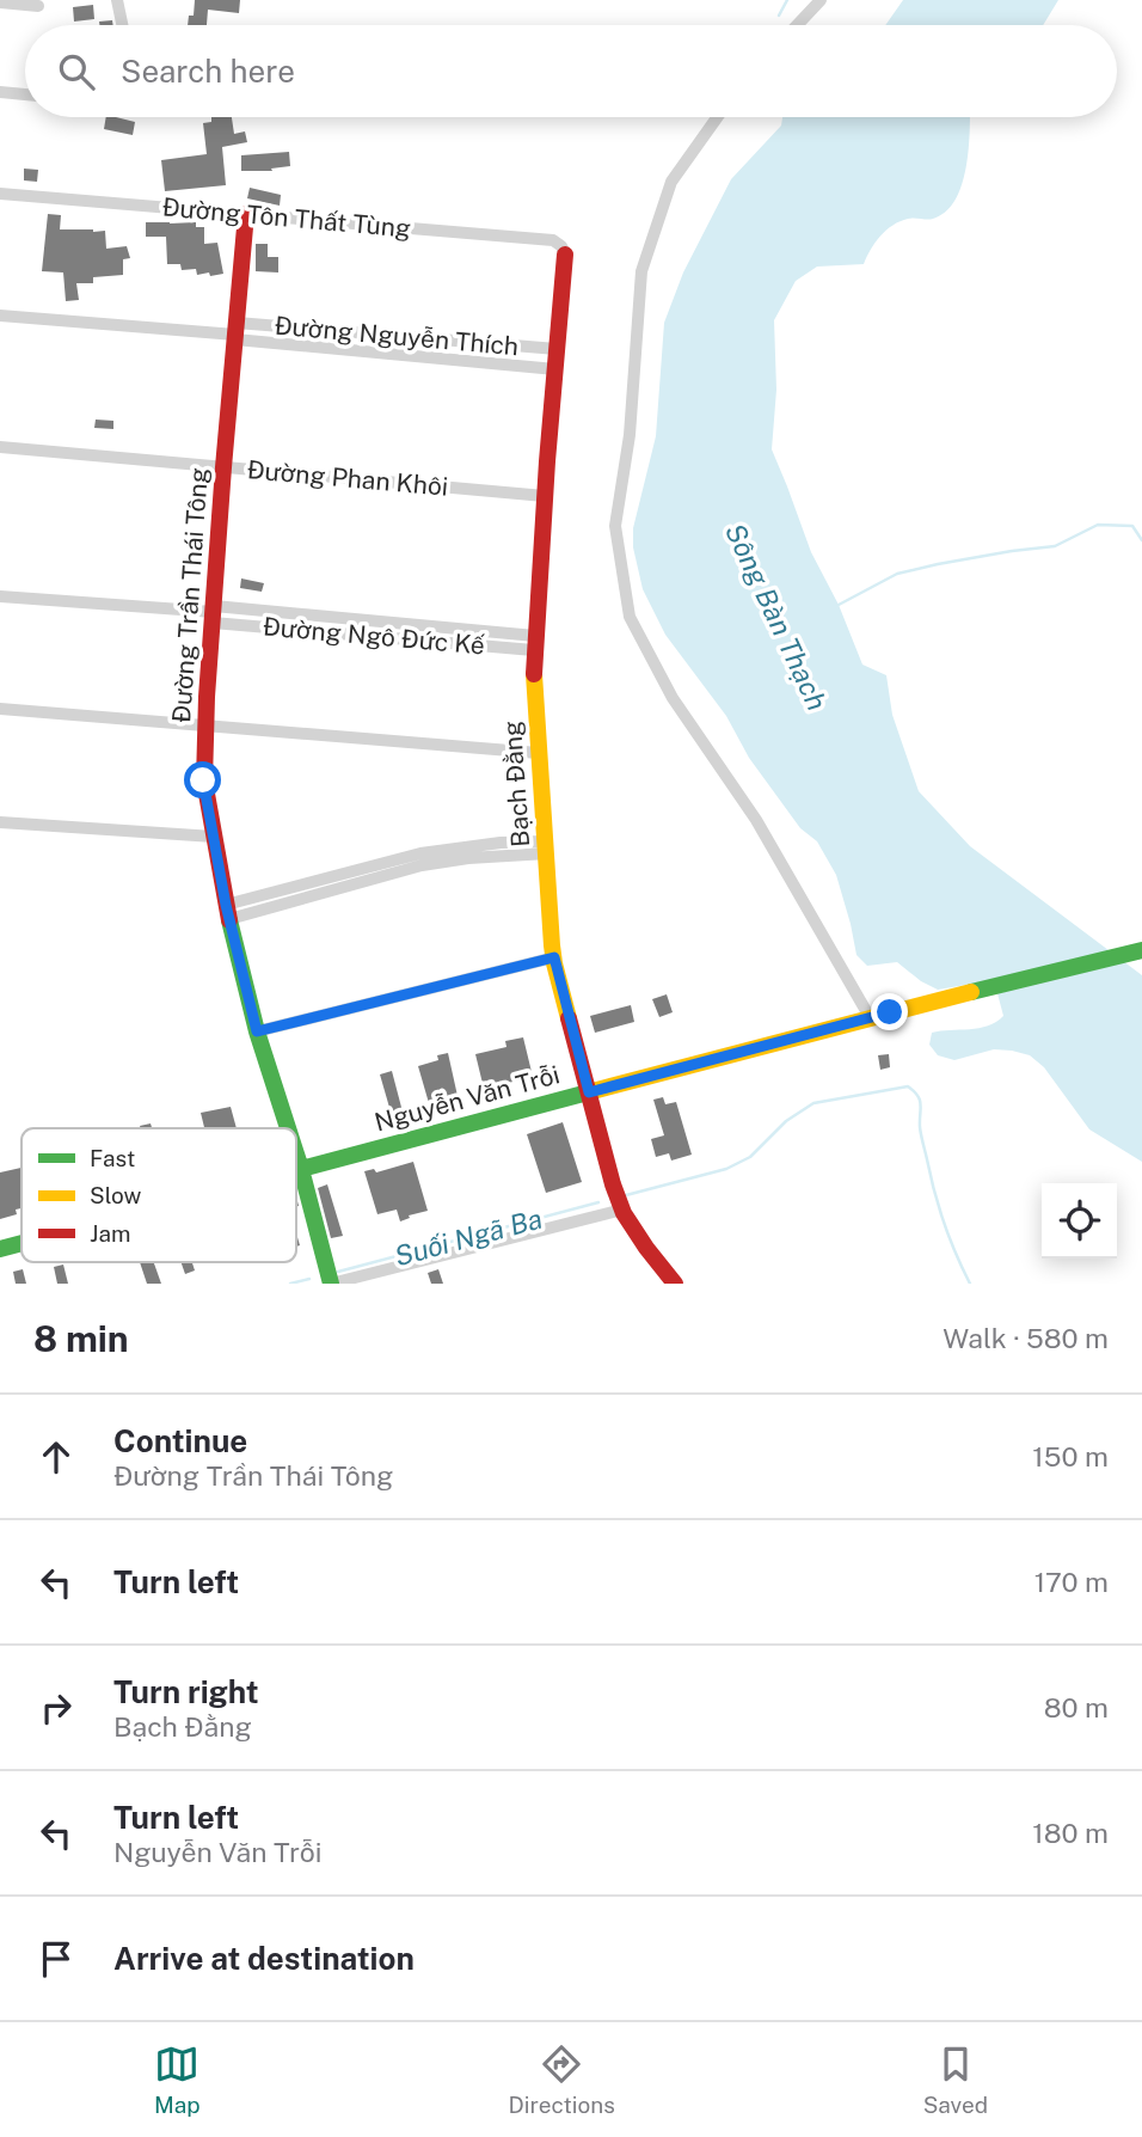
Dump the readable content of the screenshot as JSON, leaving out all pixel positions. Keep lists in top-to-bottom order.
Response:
{
  "streets": {
    "street": [
      "Đường Tôn Thất Tùng",
      "Đường Nguyễn Thích",
      "Đường Phan Khôi",
      "Đường Trần Thái Tông",
      "Đường Ngô Đức Kế",
      "Bạch Đằng",
      "Nguyễn Văn Trỗi"
    ]
  },
  "crossings": [
    ["Đường Tôn Thất Tùng", "Đường Trần Thái Tông"],
    ["Đường Tôn Thất Tùng", "Bạch Đằng"],
    ["Đường Nguyễn Thích", "Đường Trần Thái Tông"],
    ["Đường Nguyễn Thích", "Bạch Đằng"],
    ["Đường Phan Khôi", "Đường Trần Thái Tông"],
    ["Đường Phan Khôi", "Bạch Đằng"],
    ["Đường Trần Thái Tông", "Đường Ngô Đức Kế"],
    ["Đường Trần Thái Tông", "Nguyễn Văn Trỗi"],
    ["Đường Ngô Đức Kế", "Bạch Đằng"],
    ["Bạch Đằng", "Nguyễn Văn Trỗi"]
  ],
  "water": ["Sông Bàn Thạch", "Suối Ngã Ba"],
  "legend": ["Fast", "Slow", "Jam"],
  "page": {
    "search": "Search here",
    "heading": ["8 min", "Walk · 580 m"],
    "list": [
      ["Continue", "Đường Trần Thái Tông", "150 m"],
      ["Turn left", "170 m"],
      ["Turn right", "Bạch Đằng", "80 m"],
      ["Turn left", "Nguyễn Văn Trỗi", "180 m"],
      "Arrive at destination"
    ],
    "nav": ["Map", "Directions", "Saved"]
  }
}
